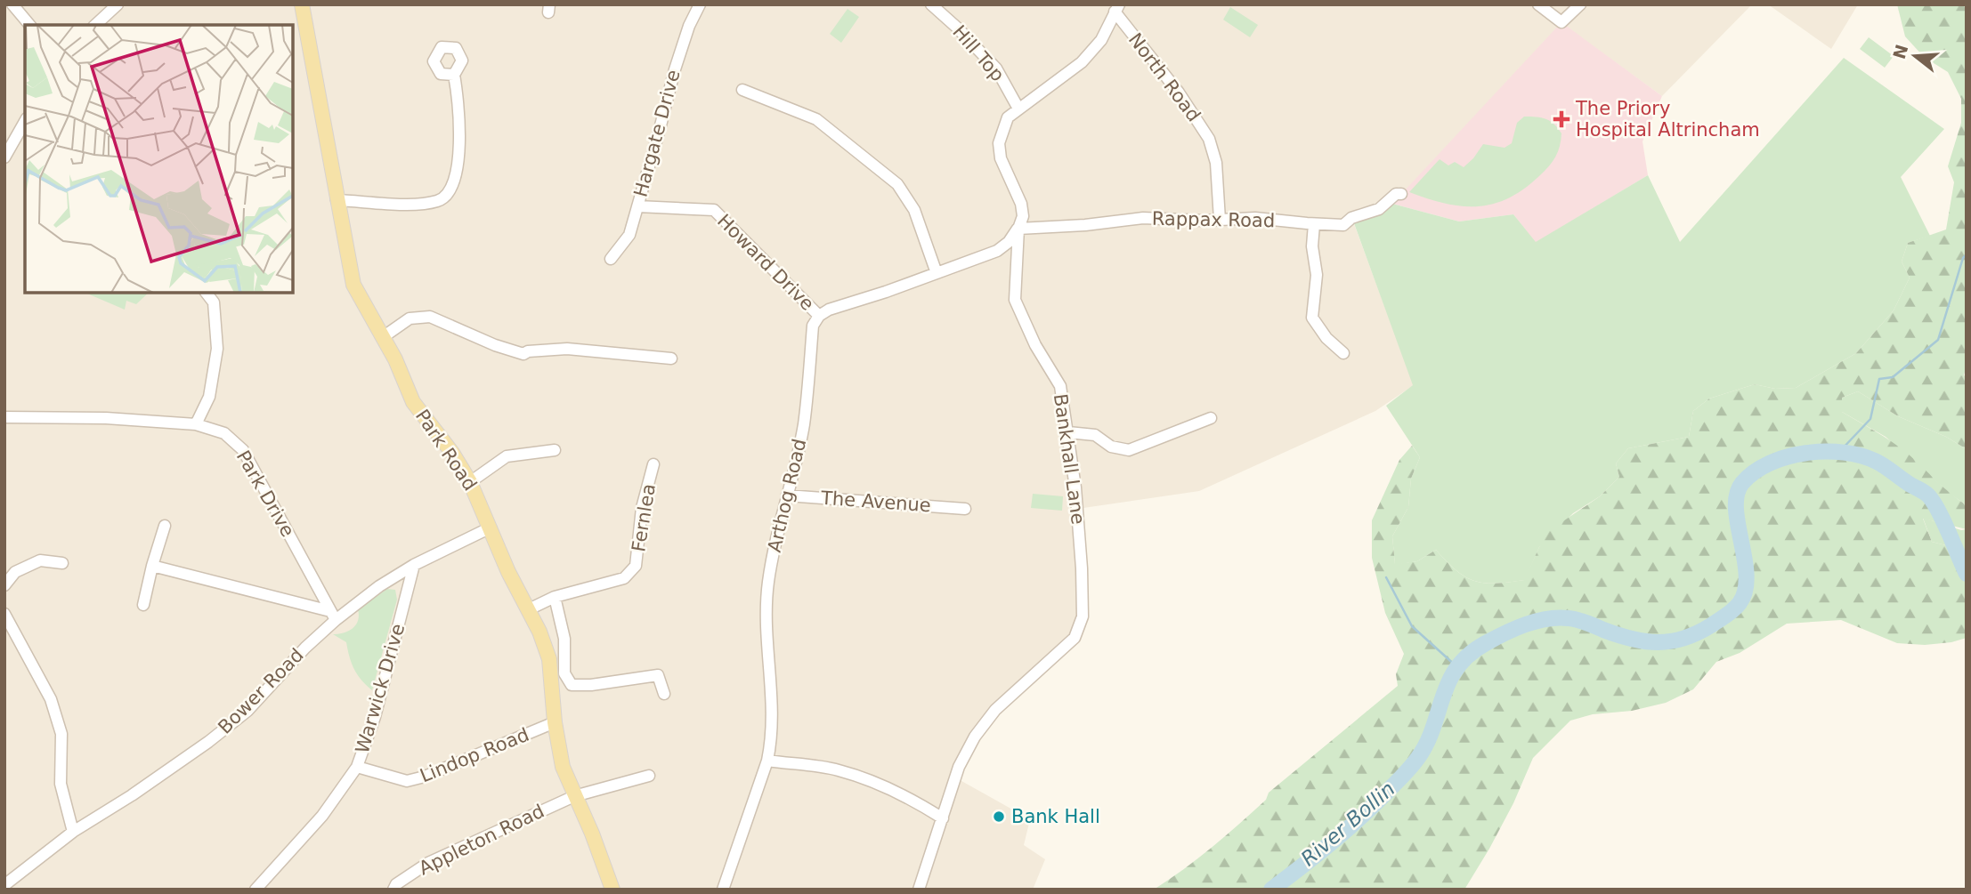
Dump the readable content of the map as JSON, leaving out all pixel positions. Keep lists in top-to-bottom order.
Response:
{
  "streets": {
    "main road": ["Park Road"],
    "street": [
      "Hill Top",
      "North Road",
      "Hargate Drive",
      "Rappax Road",
      "Howard Drive",
      "Bankhall Lane",
      "Park Drive",
      "Arthog Road",
      "The Avenue",
      "Fernlea",
      "Warwick Drive",
      "Bower Road",
      "Lindop Road",
      "Appleton Road"
    ]
  },
  "crossings": [
    ["Hill Top", "Bankhall Lane"],
    ["North Road", "Rappax Road"],
    ["North Road", "Bankhall Lane"],
    ["Hargate Drive", "Howard Drive"],
    ["Rappax Road", "Bankhall Lane"],
    ["Howard Drive", "Arthog Road"],
    ["Park Road", "Fernlea"],
    ["Park Road", "Bower Road"],
    ["Park Road", "Lindop Road"],
    ["Park Road", "Appleton Road"],
    ["Park Drive", "Bower Road"],
    ["Arthog Road", "The Avenue"],
    ["Warwick Drive", "Bower Road"],
    ["Warwick Drive", "Lindop Road"]
  ],
  "water": ["River Bollin"],
  "places": {
    "health": ["The Priory Hospital Altrincham"],
    "other": ["Bank Hall"]
  },
  "north": "left"
}
